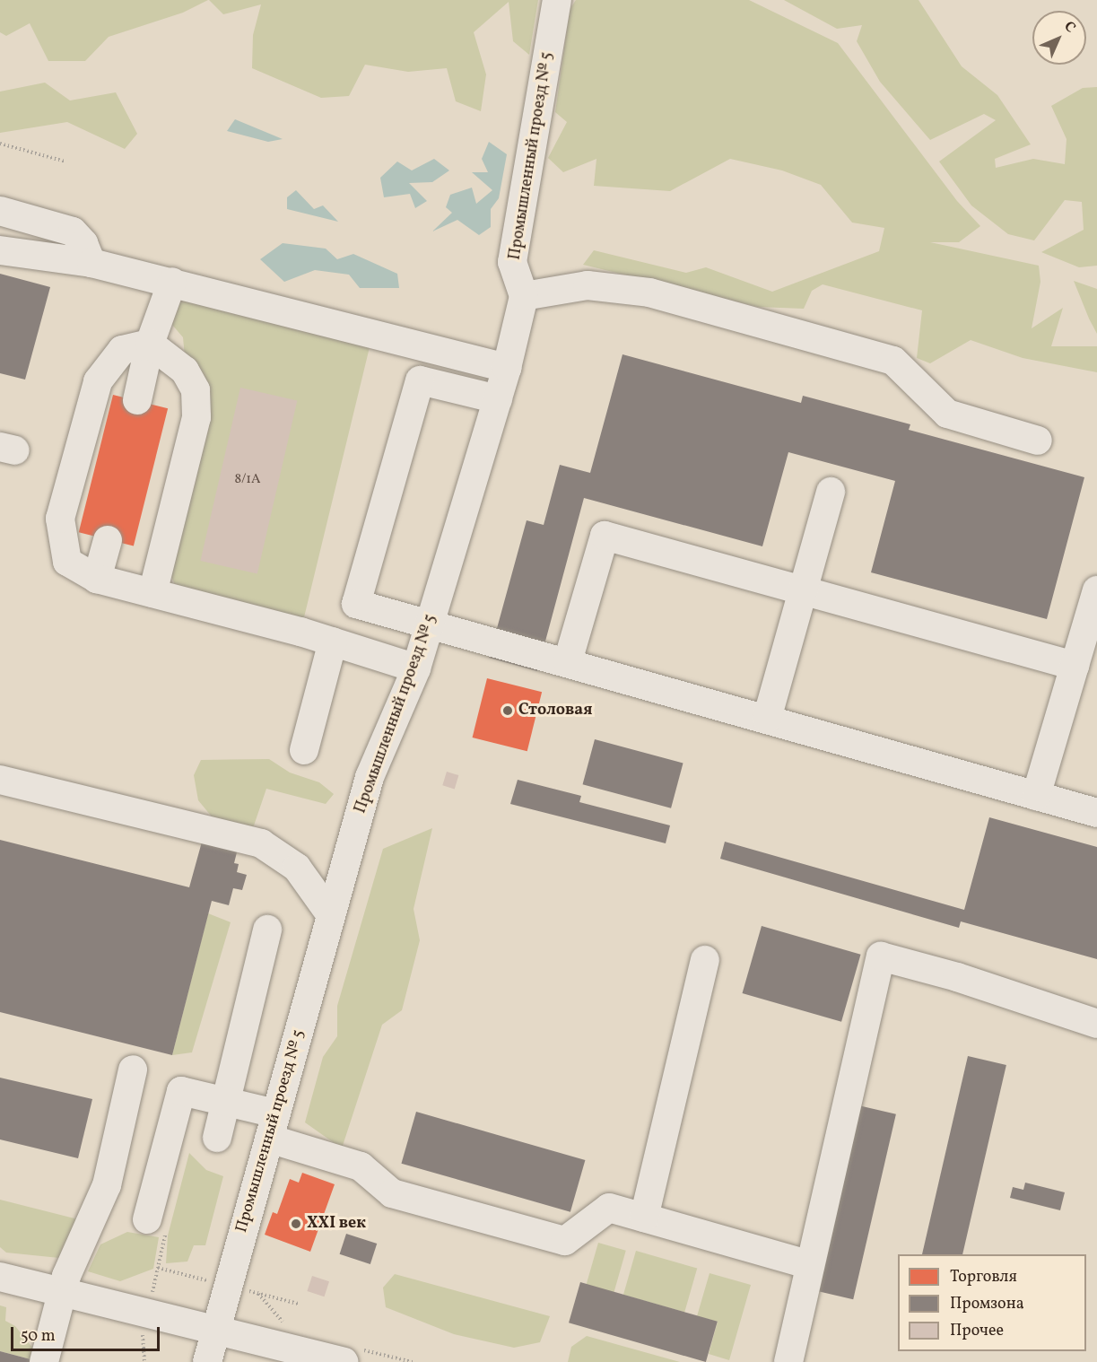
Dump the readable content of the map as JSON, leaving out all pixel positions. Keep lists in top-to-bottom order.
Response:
{
  "streets": {
    "street": ["Промышленный проезд № 5"]
  },
  "places": ["Столовая", "XXI век"],
  "house_numbers": ["8/1А"],
  "legend": ["Торговля", "Промзона", "Прочее"],
  "scale_bar": "50 m",
  "north": "top right"
}
